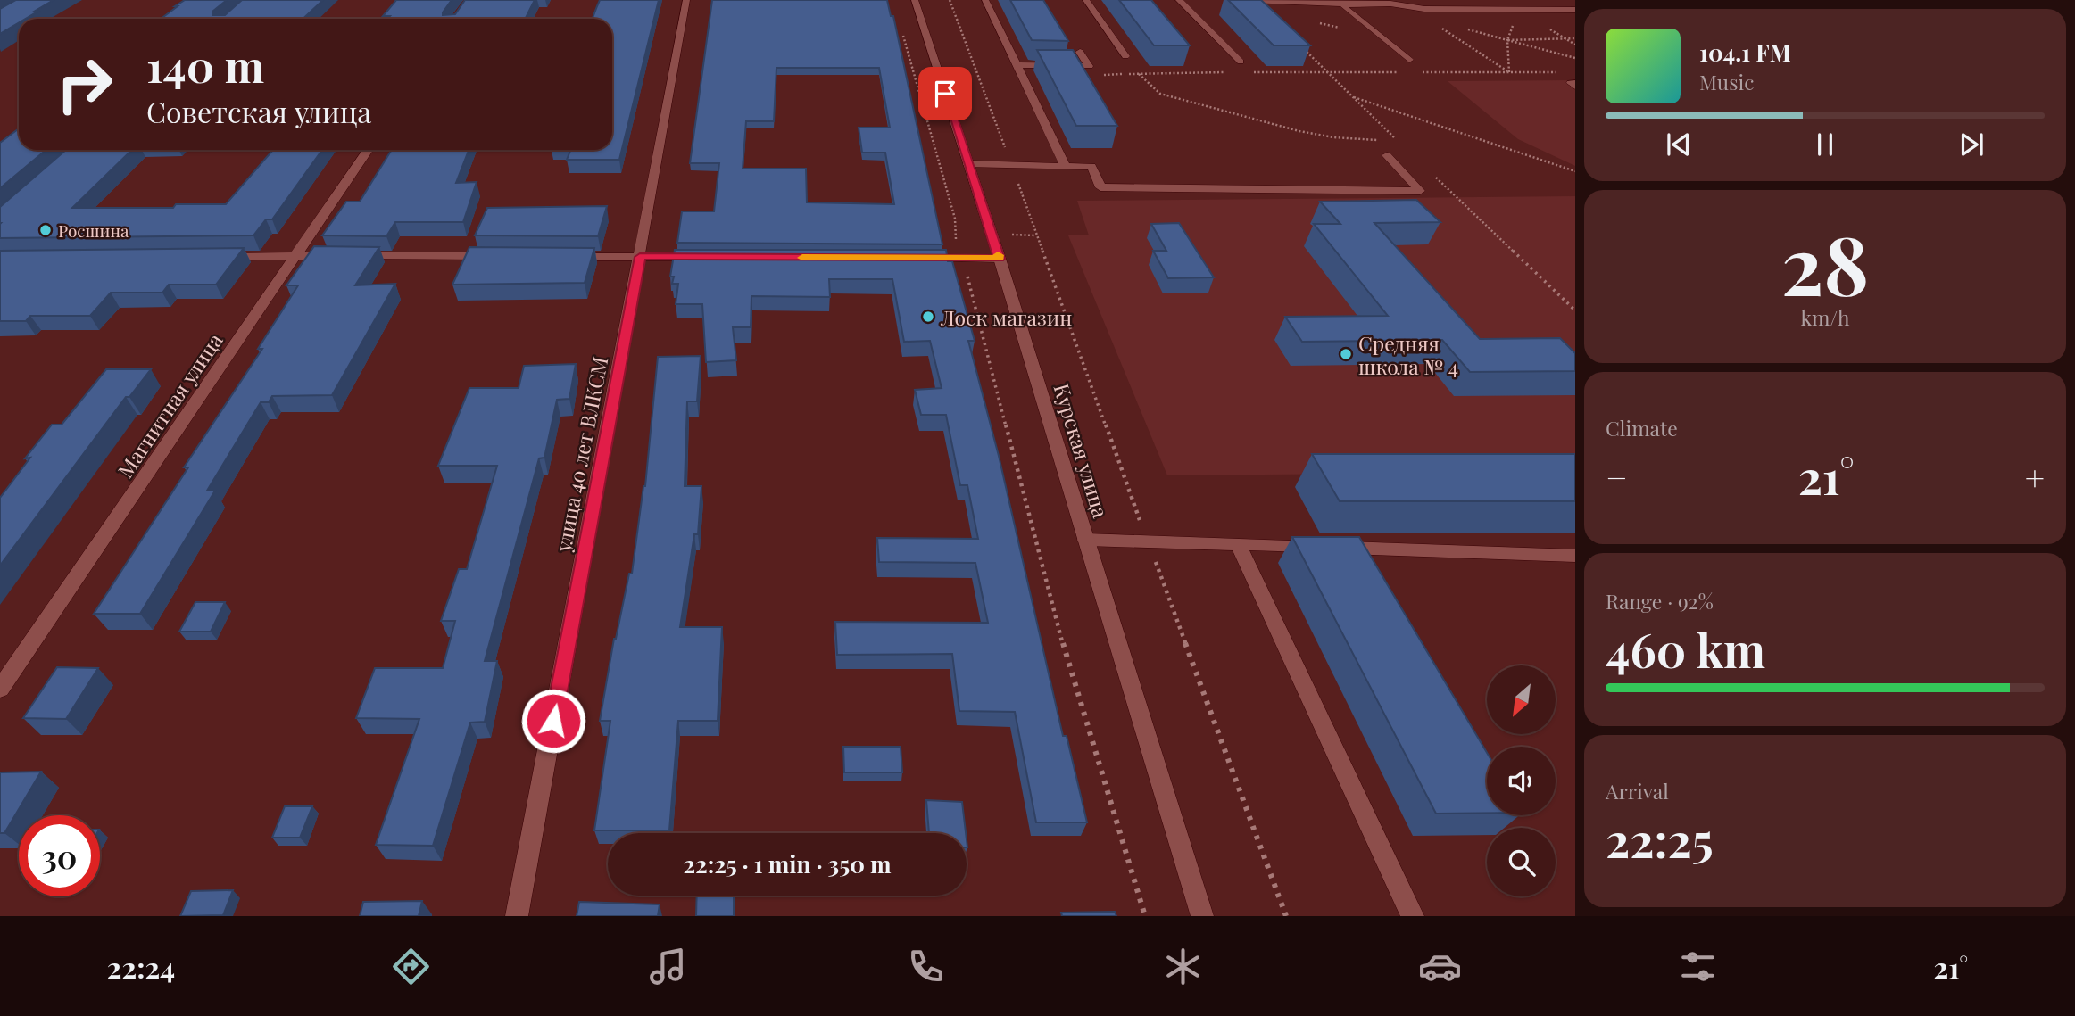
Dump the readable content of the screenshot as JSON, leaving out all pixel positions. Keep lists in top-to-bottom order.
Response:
{
  "streets": {
    "street": ["Магнитная улица", "Курская улица", "улица 40 лет ВЛКСМ"]
  },
  "places": ["Росшина", "Лоск магазин", "Средняя школа № 4"],
  "north": "bottom left",
  "page": {
    "turn": ["140 m", "Советская улица"],
    "song": ["104.1 FM", "Music"],
    "tile": [
      ["28", "km/h"],
      "Climate",
      ["Range · 92%", "460 km"],
      ["Arrival", "22:25"]
    ],
    "heat": ["−", "21°", "+"],
    "limit": "30",
    "trip": "22:25 · 1 min · 350 m",
    "tabs": ["22:24", "21°"]
  }
}
